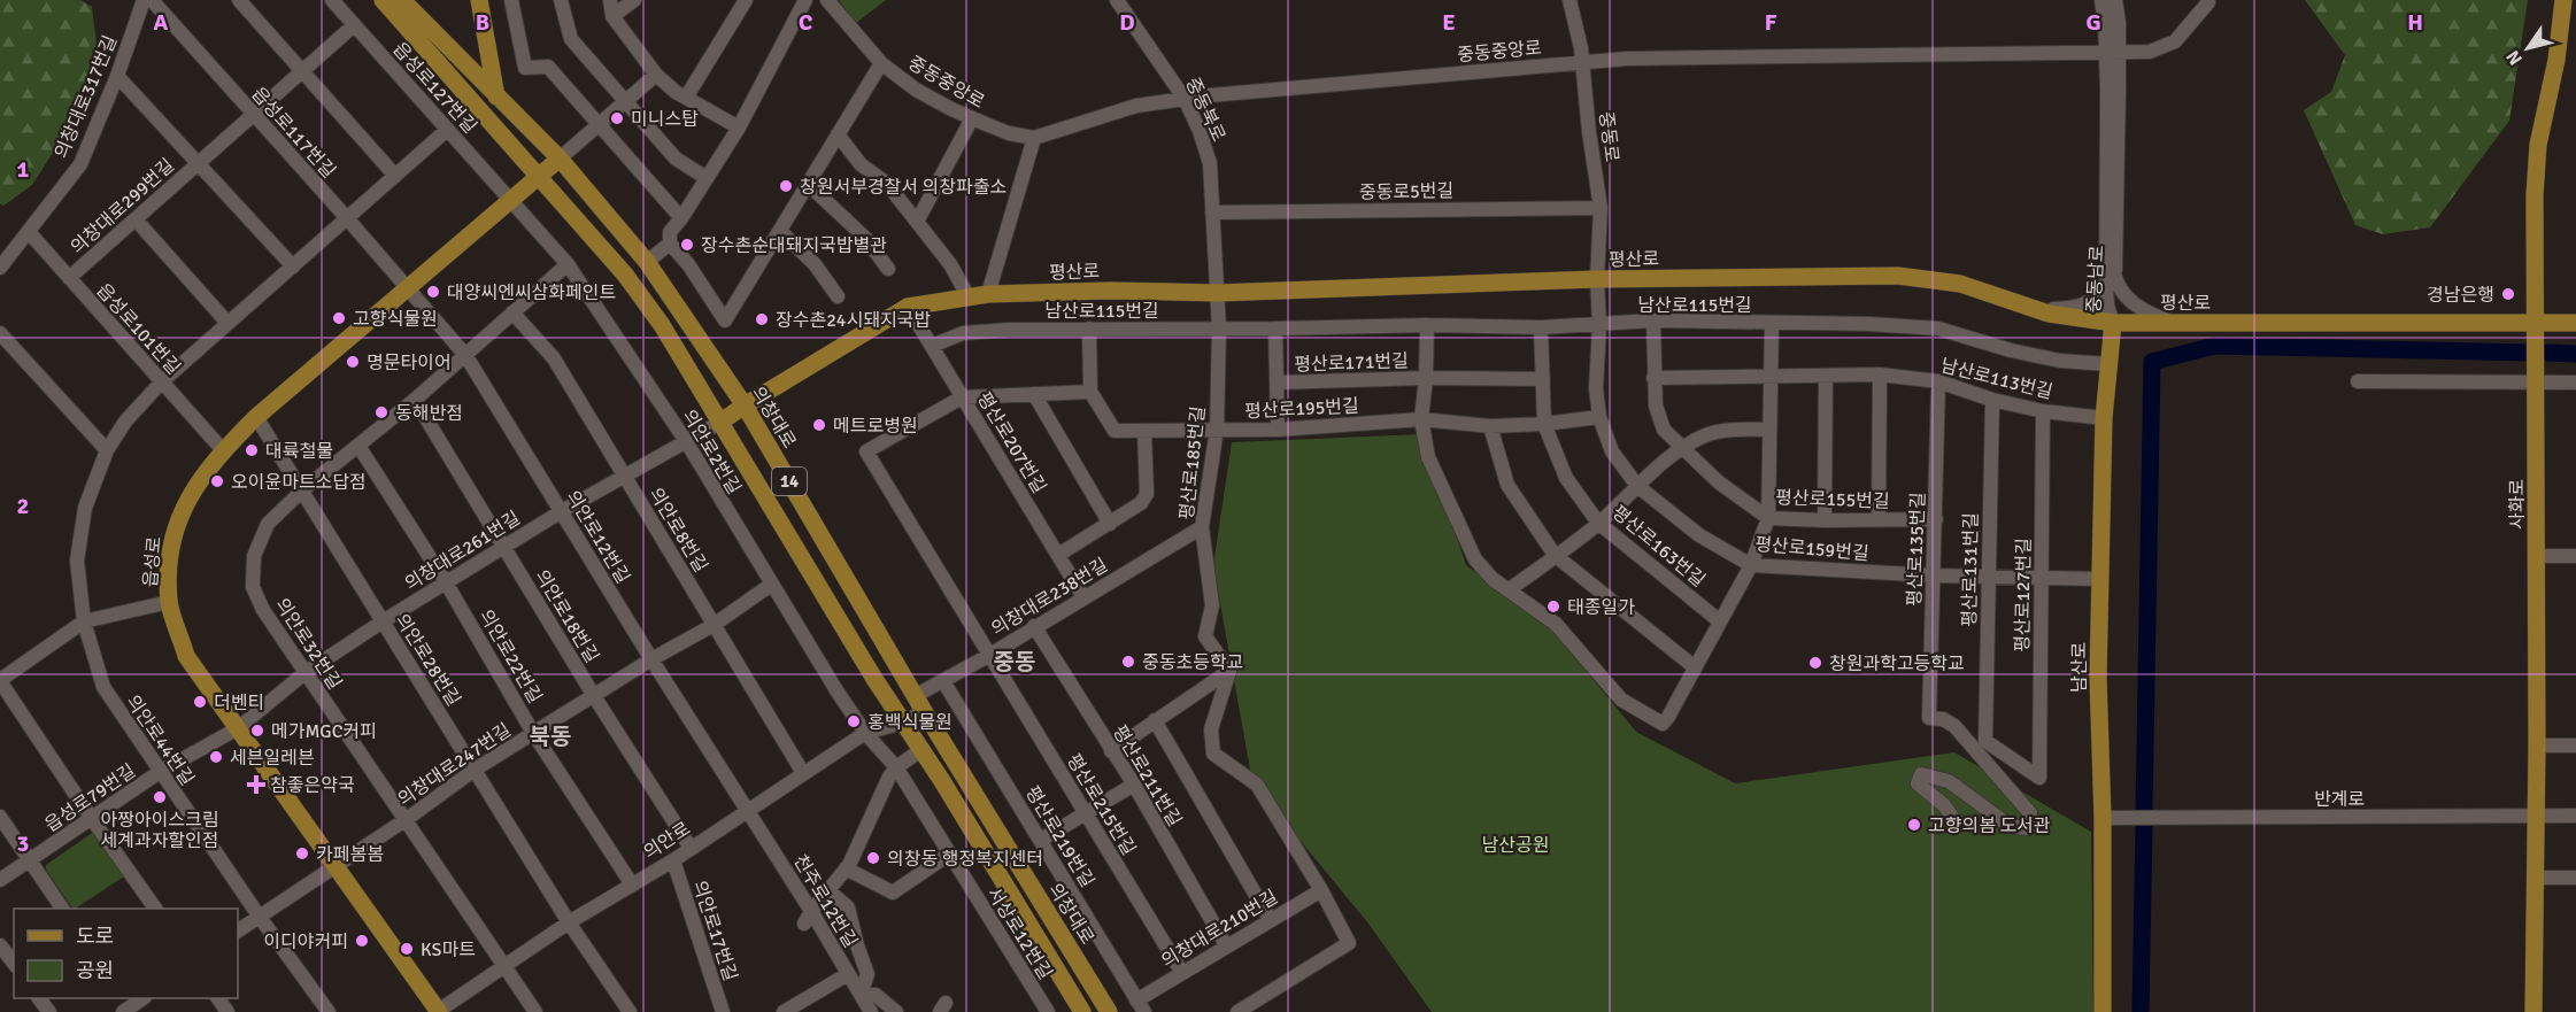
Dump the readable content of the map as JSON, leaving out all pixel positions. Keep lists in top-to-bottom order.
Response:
{
  "streets": {
    "main road": [
      "평산로",
      "의창대로",
      "14",
      "사화로",
      "읍성로",
      "남산로"
    ],
    "street": [
      "중동중앙로",
      "읍성로127번길",
      "의창대로317번길",
      "중동북로",
      "읍성로117번길",
      "중동로",
      "중동로5번길",
      "의창대로299번길",
      "중동남로",
      "남산로115번길",
      "읍성로101번길",
      "평산로171번길",
      "남산로113번길",
      "평산로195번길",
      "평산로207번길",
      "의안로2번길",
      "평산로185번길",
      "평산로155번길",
      "의안로8번길",
      "의안로12번길",
      "평산로163번길",
      "평산로159번길",
      "평산로135번길",
      "의창대로261번길",
      "평산로131번길",
      "평산로127번길",
      "의창대로238번길",
      "의안로18번길",
      "의안로32번길",
      "의안로22번길",
      "의안로28번길",
      "의안로44번길",
      "의창대로247번길",
      "평산로211번길",
      "읍성로79번길",
      "반계로",
      "평산로215번길",
      "평산로219번길",
      "의안로",
      "천주로12번길",
      "의창대로210번길",
      "의안로17번길",
      "서상로12번길"
    ]
  },
  "crossings": [
    ["중동중앙로", "중동북로"],
    ["중동중앙로", "중동로"],
    ["중동중앙로", "중동남로"],
    ["읍성로127번길", "의창대로299번길"],
    ["읍성로127번길", "의안로2번길"],
    ["읍성로127번길", "읍성로"],
    ["읍성로127번길", "의안로44번길"],
    ["의창대로317번길", "의창대로299번길"],
    ["의창대로317번길", "읍성로101번길"],
    ["중동북로", "중동로5번길"],
    ["중동북로", "평산로"],
    ["중동북로", "평산로185번길"],
    ["읍성로117번길", "의창대로299번길"],
    ["읍성로117번길", "의안로12번길"],
    ["읍성로117번길", "읍성로"],
    ["읍성로117번길", "의안로44번길"],
    ["중동로", "중동로5번길"],
    ["중동로", "평산로"],
    ["중동로", "평산로159번길"],
    ["의창대로299번길", "읍성로101번길"],
    ["평산로", "중동남로"],
    ["평산로", "의창대로"],
    ["평산로", "평산로207번길"],
    ["평산로", "평산로185번길"],
    ["평산로", "14"],
    ["평산로", "사화로"],
    ["평산로", "평산로159번길"],
    ["평산로", "의창대로261번길"],
    ["평산로", "남산로"],
    ["중동남로", "남산로"],
    ["남산로115번길", "평산로171번길"],
    ["남산로115번길", "평산로207번길"],
    ["남산로115번길", "평산로185번길"],
    ["남산로115번길", "평산로155번길"],
    ["남산로115번길", "평산로163번길"],
    ["남산로115번길", "평산로159번길"],
    ["남산로115번길", "남산로"],
    ["읍성로101번길", "읍성로"],
    ["읍성로101번길", "의안로44번길"],
    ["평산로171번길", "평산로195번길"],
    ["남산로113번길", "평산로155번길"],
    ["남산로113번길", "평산로135번길"],
    ["남산로113번길", "평산로131번길"],
    ["남산로113번길", "평산로127번길"],
    ["남산로113번길", "남산로"],
    ["평산로195번길", "평산로185번길"],
    ["평산로195번길", "평산로163번길"],
    ["평산로195번길", "평산로159번길"],
    ["의창대로", "읍성로"],
    ["의창대로", "의창대로238번길"],
    ["의창대로", "의안로"],
    ["평산로207번길", "의창대로238번길"],
    ["평산로207번길", "평산로215번길"],
    ["의안로2번길", "의창대로261번길"],
    ["의안로2번길", "읍성로"],
    ["의안로2번길", "의안로32번길"],
    ["의안로2번길", "의창대로247번길"],
    ["의안로2번길", "의안로"],
    ["의안로2번길", "서상로12번길"],
    ["평산로185번길", "의창대로238번길"],
    ["14", "의창대로261번길"],
    ["14", "읍성로"],
    ["14", "의안로"],
    ["평산로155번길", "평산로135번길"],
    ["사화로", "반계로"],
    ["의안로8번길", "의창대로261번길"],
    ["의안로8번길", "의안로32번길"],
    ["의안로8번길", "의창대로247번길"],
    ["의안로8번길", "의안로"],
    ["의안로12번길", "의창대로261번길"],
    ["의안로12번길", "읍성로"],
    ["의안로12번길", "의안로32번길"],
    ["의안로12번길", "의창대로247번길"],
    ["의안로12번길", "의안로"],
    ["의안로12번길", "천주로12번길"],
    ["평산로159번길", "평산로135번길"],
    ["평산로159번길", "평산로131번길"],
    ["평산로159번길", "평산로127번길"],
    ["평산로159번길", "남산로"],
    ["의창대로261번길", "읍성로"],
    ["의창대로261번길", "의안로18번길"],
    ["의창대로261번길", "의안로32번길"],
    ["의창대로261번길", "의안로22번길"],
    ["의창대로261번길", "의안로28번길"],
    ["의창대로261번길", "읍성로79번길"],
    ["읍성로", "의안로28번길"],
    ["읍성로", "의창대로247번길"],
    ["읍성로", "읍성로79번길"],
    ["읍성로", "의안로"],
    ["평산로131번길", "평산로127번길"],
    ["의창대로238번길", "평산로211번길"],
    ["의창대로238번길", "평산로215번길"],
    ["의창대로238번길", "평산로219번길"],
    ["의창대로238번길", "의안로"],
    ["의안로18번길", "의안로32번길"],
    ["의안로18번길", "의창대로247번길"],
    ["의안로18번길", "의안로"],
    ["의안로32번길", "의안로22번길"],
    ["의안로32번길", "의안로28번길"],
    ["의안로32번길", "의창대로247번길"],
    ["의안로32번길", "의안로"],
    ["의안로22번길", "의창대로247번길"],
    ["의안로22번길", "의안로"],
    ["의안로28번길", "의창대로247번길"],
    ["의안로28번길", "의안로"],
    ["남산로", "반계로"],
    ["의안로44번길", "의창대로247번길"],
    ["의안로44번길", "읍성로79번길"],
    ["평산로211번길", "의창대로210번길"],
    ["평산로215번길", "의창대로210번길"],
    ["평산로219번길", "의창대로210번길"],
    ["의안로", "천주로12번길"],
    ["의안로", "의안로17번길"],
    ["의안로", "서상로12번길"]
  ],
  "districts": ["중동", "북동"],
  "parks": ["남산공원"],
  "places": {
    "other": [
      "미니스탑",
      "창원서부경찰서 의창파출소",
      "장수촌순대돼지국밥별관",
      "대양씨엔씨삼화페인트",
      "경남은행",
      "고향식물원",
      "장수촌24시돼지국밥",
      "명문타이어",
      "동해반점",
      "메트로병원",
      "대륙철물",
      "오이윤마트소답점",
      "태종일가",
      "중동초등학교",
      "창원과학고등학교",
      "더벤티",
      "홍백식물원",
      "메가MGC커피",
      "세븐일레븐",
      "아짱아이스크림 세계과자할인점",
      "고향의봄 도서관",
      "카페봄봄",
      "의창동 행정복지센터",
      "이디야커피",
      "KS마트"
    ],
    "health": ["참좋은약국"]
  },
  "legend": ["도로", "공원"],
  "north": "bottom left",
  "grid": {
    "columns": [
      "A",
      "B",
      "C",
      "D",
      "E",
      "F",
      "G",
      "H"
    ],
    "rows": ["1", "2", "3"]
  }
}
